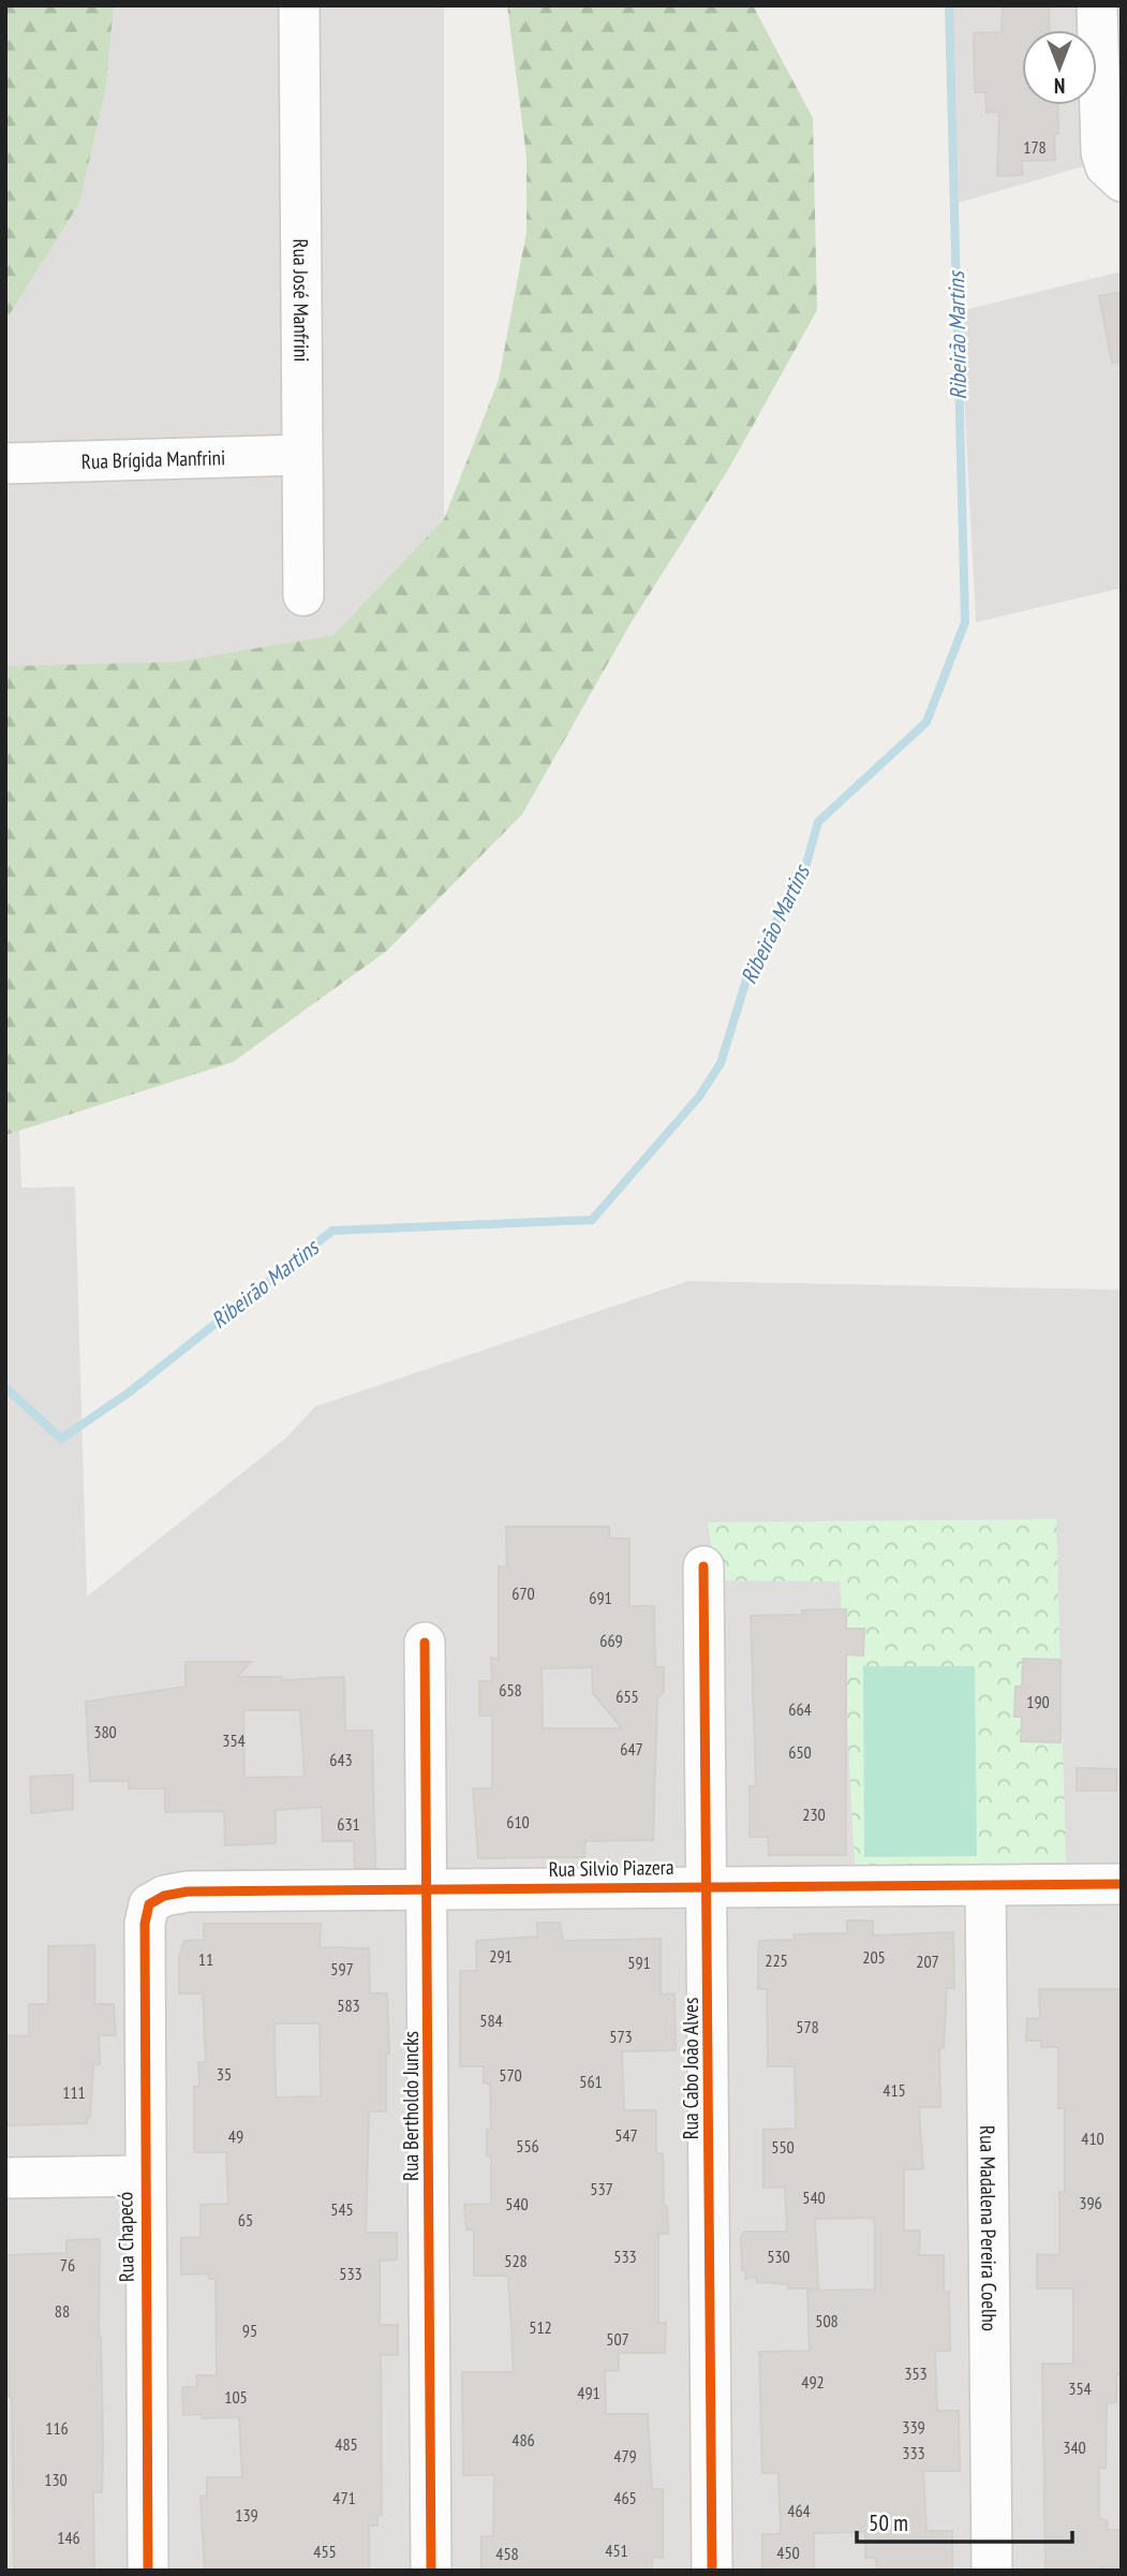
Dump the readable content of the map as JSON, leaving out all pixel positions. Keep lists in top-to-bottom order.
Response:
{
  "streets": {
    "street": [
      "Rua José Manfrini",
      "Rua Brígida Manfrini",
      "Rua Silvio Piazera",
      "Rua Cabo João Alves",
      "Rua Bertholdo Juncks",
      "Rua Madalena Pereira Coelho",
      "Rua Chapecó"
    ]
  },
  "crossings": [
    ["Rua José Manfrini", "Rua Brígida Manfrini"],
    ["Rua Silvio Piazera", "Rua Cabo João Alves"],
    ["Rua Silvio Piazera", "Rua Bertholdo Juncks"],
    ["Rua Silvio Piazera", "Rua Madalena Pereira Coelho"],
    ["Rua Silvio Piazera", "Rua Chapecó"]
  ],
  "water": ["Ribeirão Martins"],
  "house_numbers": [
    "178",
    "670",
    "691",
    "669",
    "658",
    "655",
    "190",
    "664",
    "380",
    "354",
    "647",
    "650",
    "643",
    "230",
    "610",
    "631",
    "291",
    "205",
    "11",
    "225",
    "207",
    "591",
    "597",
    "583",
    "584",
    "578",
    "573",
    "35",
    "570",
    "561",
    "415",
    "111",
    "547",
    "49",
    "410",
    "556",
    "550",
    "537",
    "540",
    "396",
    "540",
    "545",
    "65",
    "533",
    "530",
    "528",
    "76",
    "533",
    "88",
    "508",
    "512",
    "95",
    "507",
    "353",
    "492",
    "354",
    "491",
    "105",
    "339",
    "116",
    "486",
    "485",
    "340",
    "333",
    "479",
    "130",
    "471",
    "465",
    "464",
    "139",
    "146",
    "451",
    "455",
    "450",
    "458"
  ],
  "scale_bar": "50 m",
  "north": "bottom"
}
